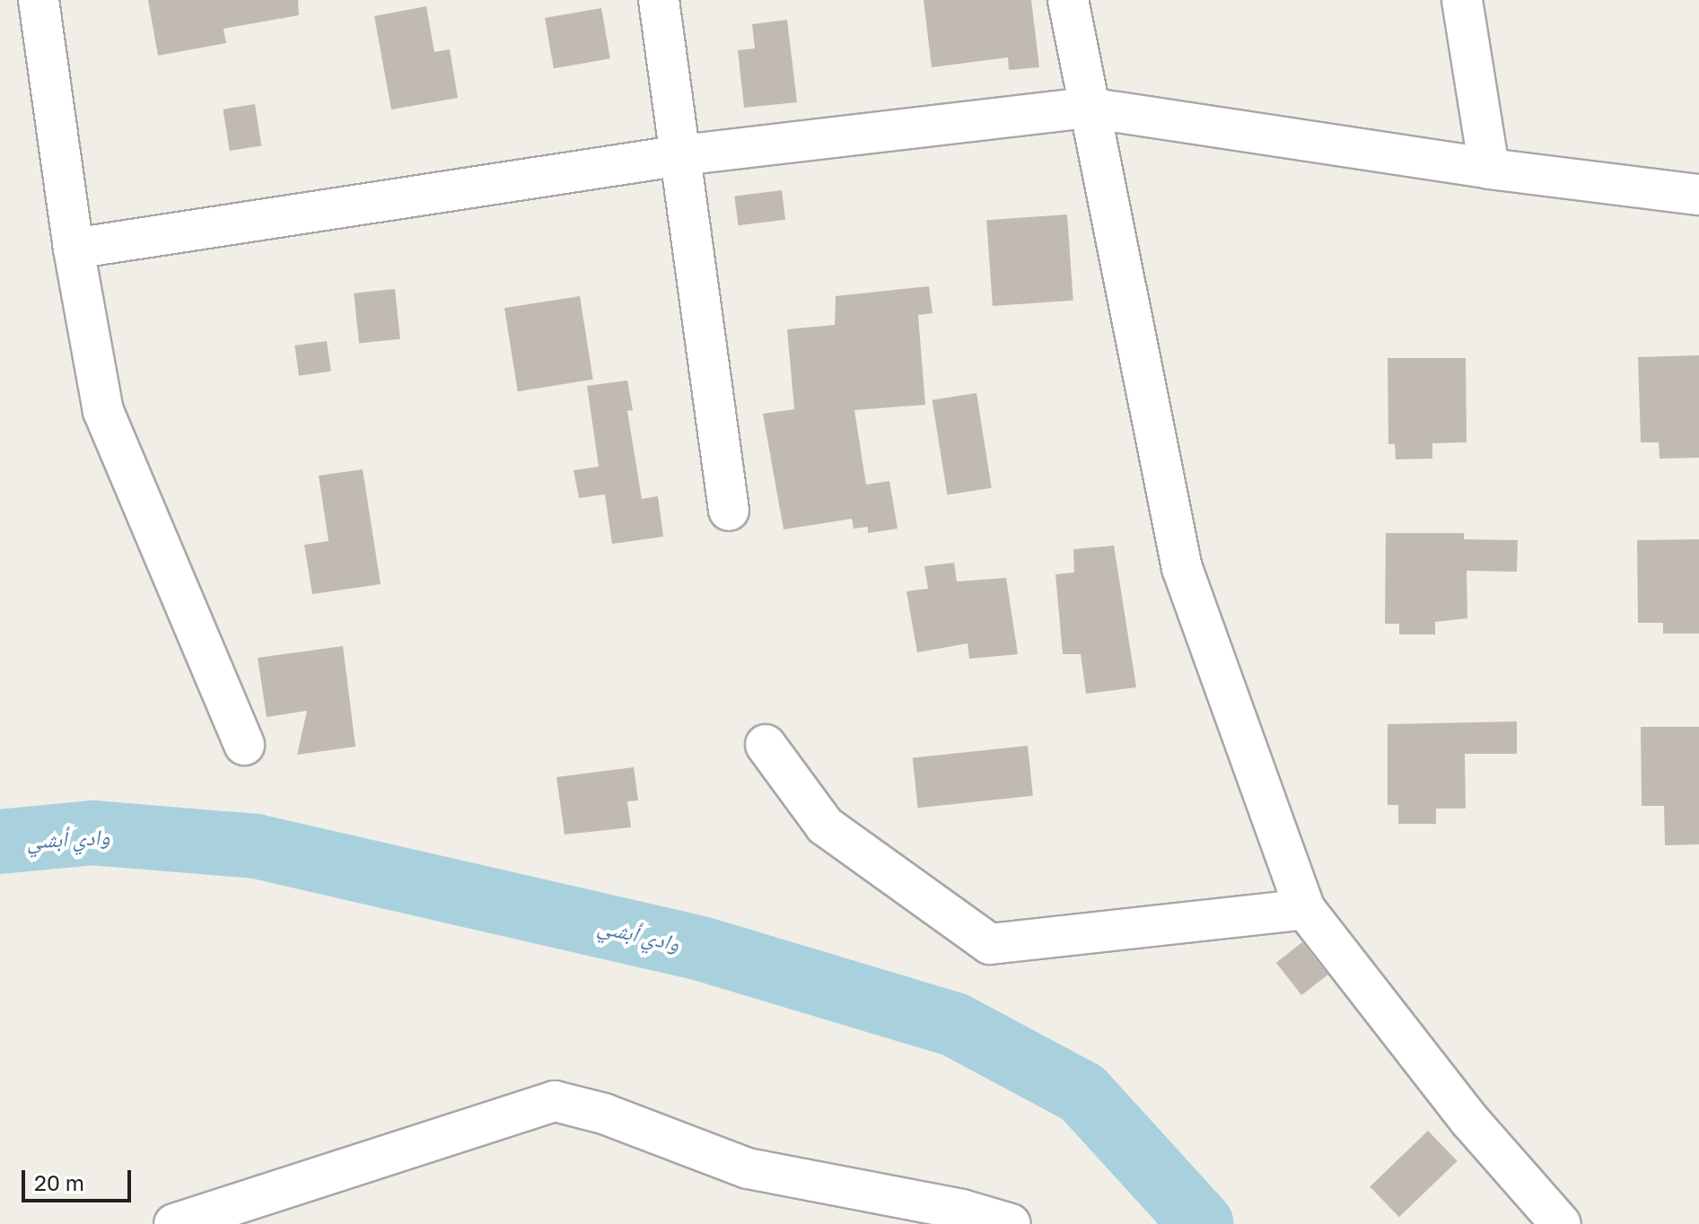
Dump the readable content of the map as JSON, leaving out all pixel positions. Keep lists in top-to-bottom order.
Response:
{
  "water": ["وادي أبشي"],
  "scale_bar": "20 m"
}
